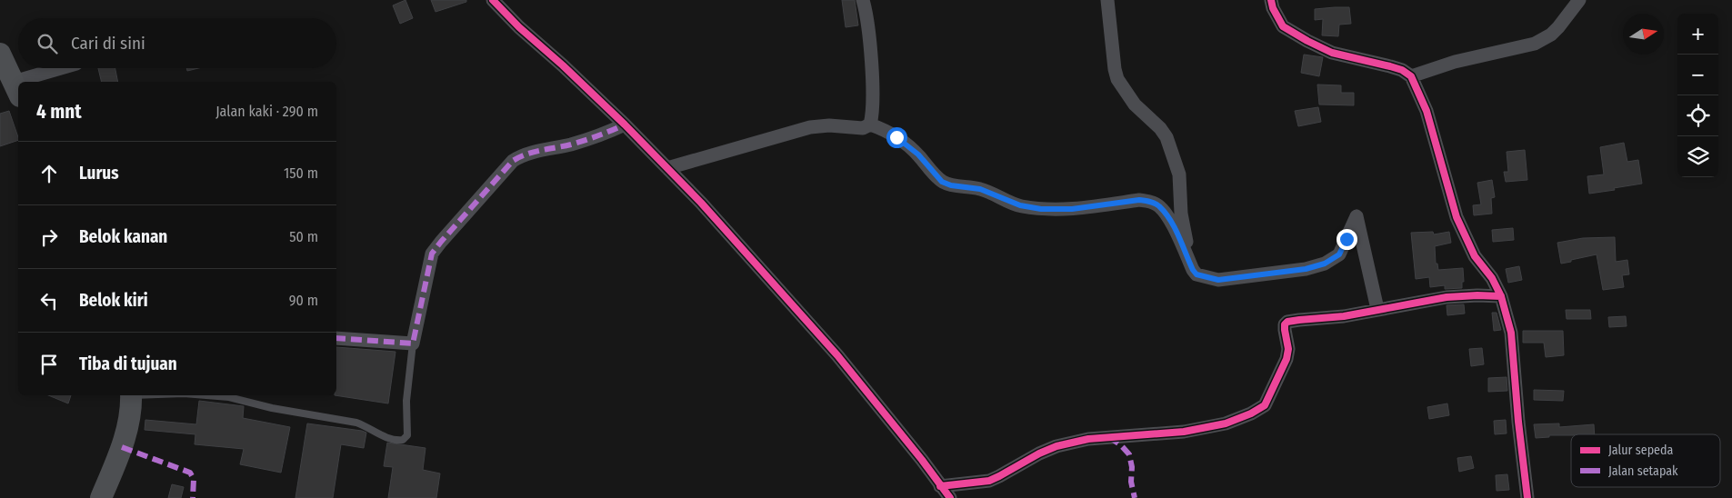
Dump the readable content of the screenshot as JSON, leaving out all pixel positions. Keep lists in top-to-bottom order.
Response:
{
  "legend": ["Jalur sepeda", "Jalan setapak"],
  "north": "right",
  "page": {
    "map_buttons": ["+", "−"],
    "search": "Cari di sini",
    "heading": ["4 mnt", "Jalan kaki · 290 m"],
    "list": [
      ["Lurus", "150 m"],
      ["Belok kanan", "50 m"],
      ["Belok kiri", "90 m"],
      "Tiba di tujuan"
    ]
  }
}
